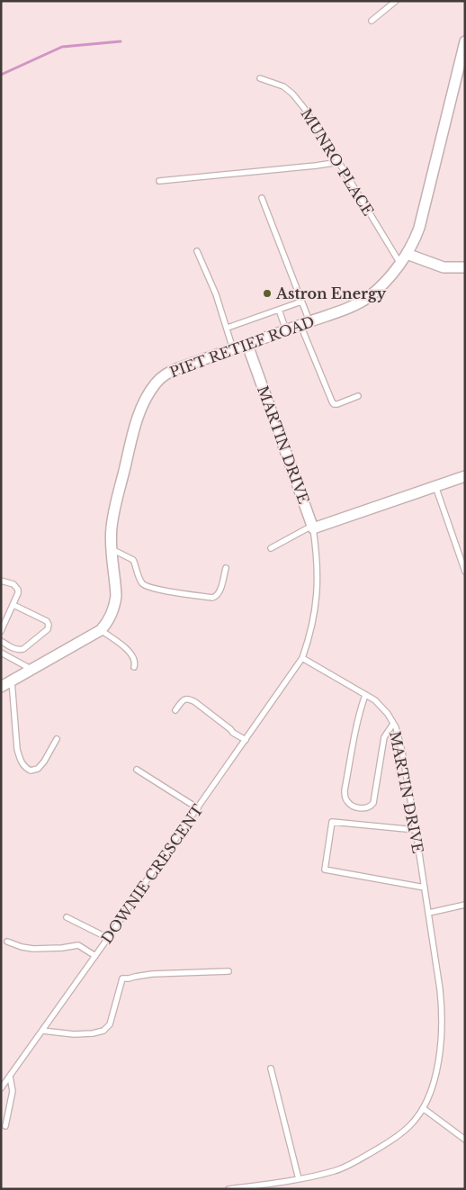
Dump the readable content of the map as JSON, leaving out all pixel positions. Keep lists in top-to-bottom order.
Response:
{
  "streets": {
    "street": ["PIET RETIEF ROAD", "MARTIN DRIVE"],
    "lane": ["MUNRO PLACE", "DOWNIE CRESCENT"]
  },
  "crossings": [
    ["MUNRO PLACE", "PIET RETIEF ROAD"],
    ["PIET RETIEF ROAD", "MARTIN DRIVE"],
    ["MARTIN DRIVE", "DOWNIE CRESCENT"]
  ],
  "places": ["Astron Energy"]
}
